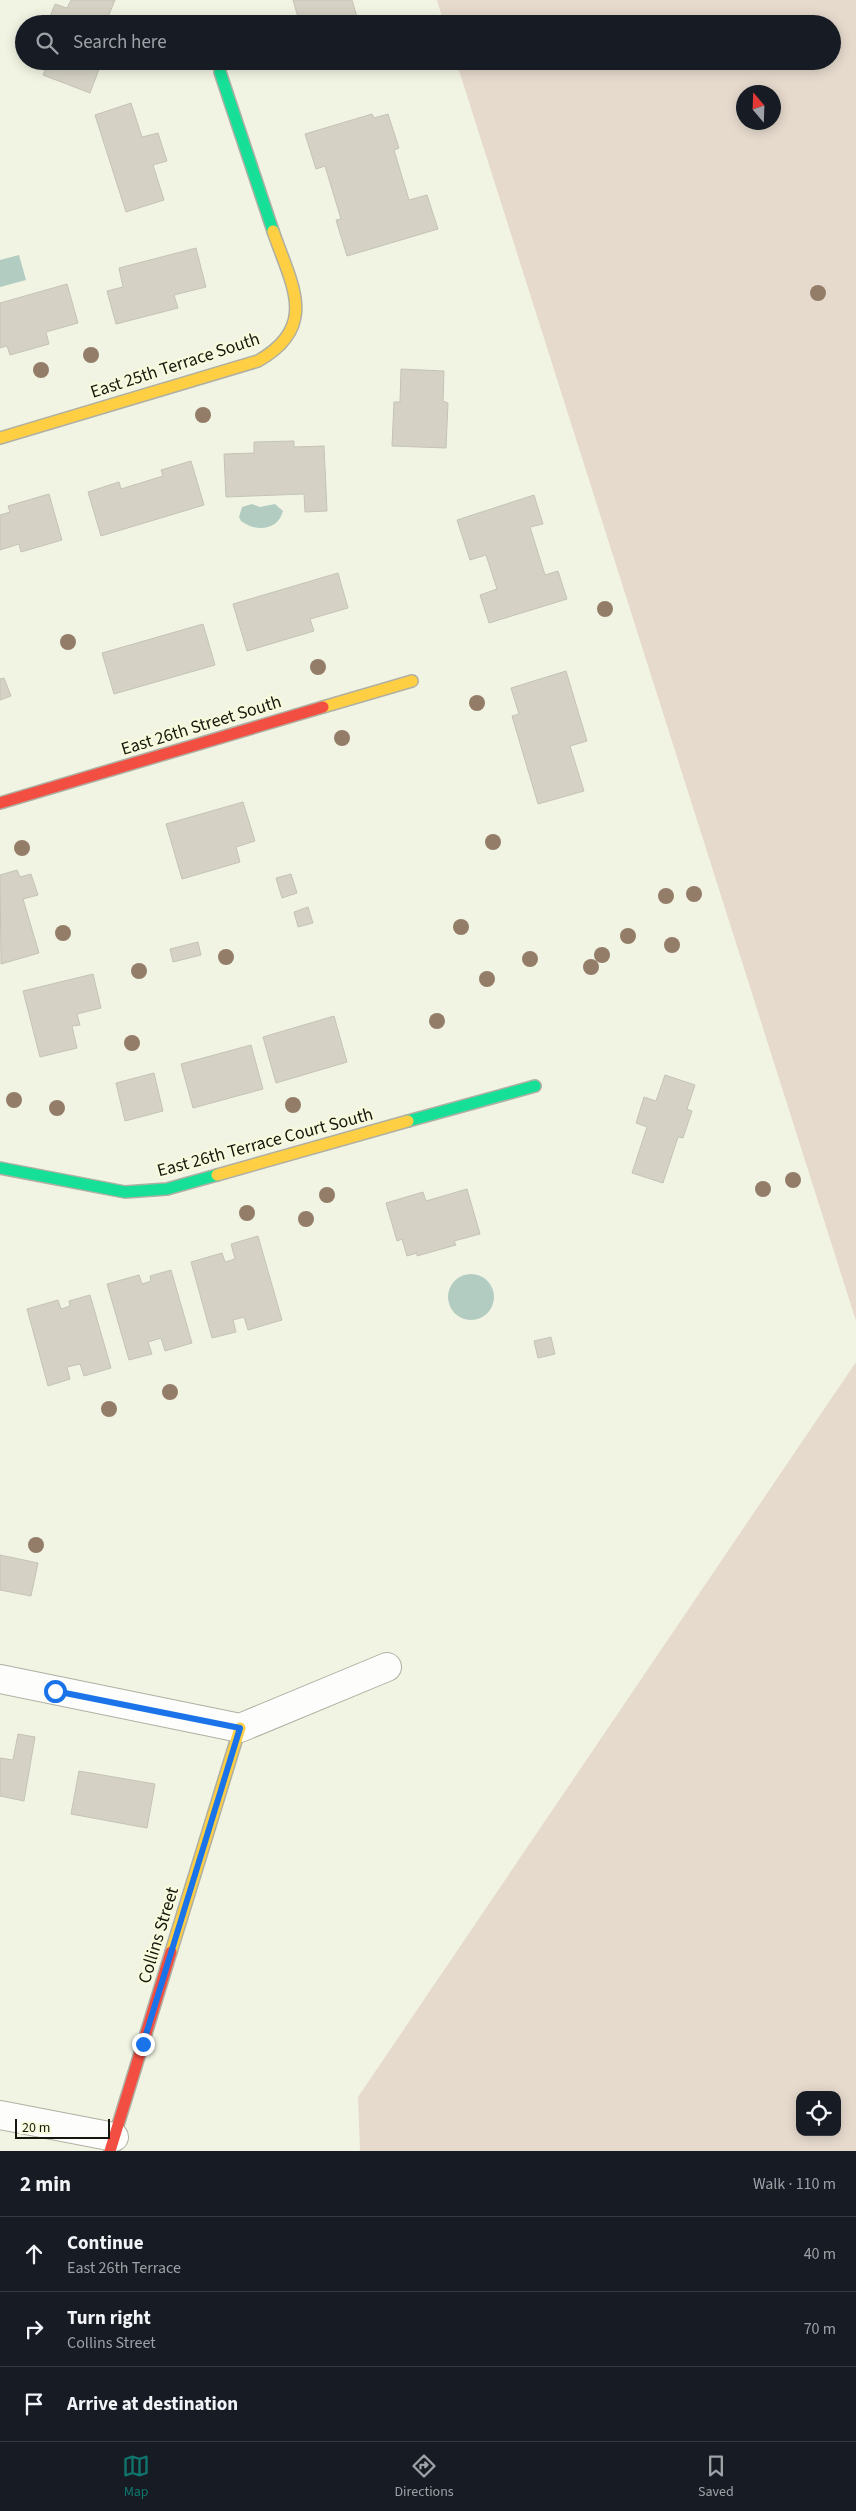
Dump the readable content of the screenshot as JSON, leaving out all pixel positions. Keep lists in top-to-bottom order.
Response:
{
  "streets": {
    "street": [
      "East 25th Terrace South",
      "East 26th Street South",
      "East 26th Terrace Court South",
      "Collins Street"
    ]
  },
  "scale_bar": "20 m",
  "north": "top",
  "page": {
    "search": "Search here",
    "scale": "20 m",
    "heading": ["2 min", "Walk · 110 m"],
    "list": [
      ["Continue", "East 26th Terrace", "40 m"],
      ["Turn right", "Collins Street", "70 m"],
      "Arrive at destination"
    ],
    "nav": ["Map", "Directions", "Saved"]
  }
}
